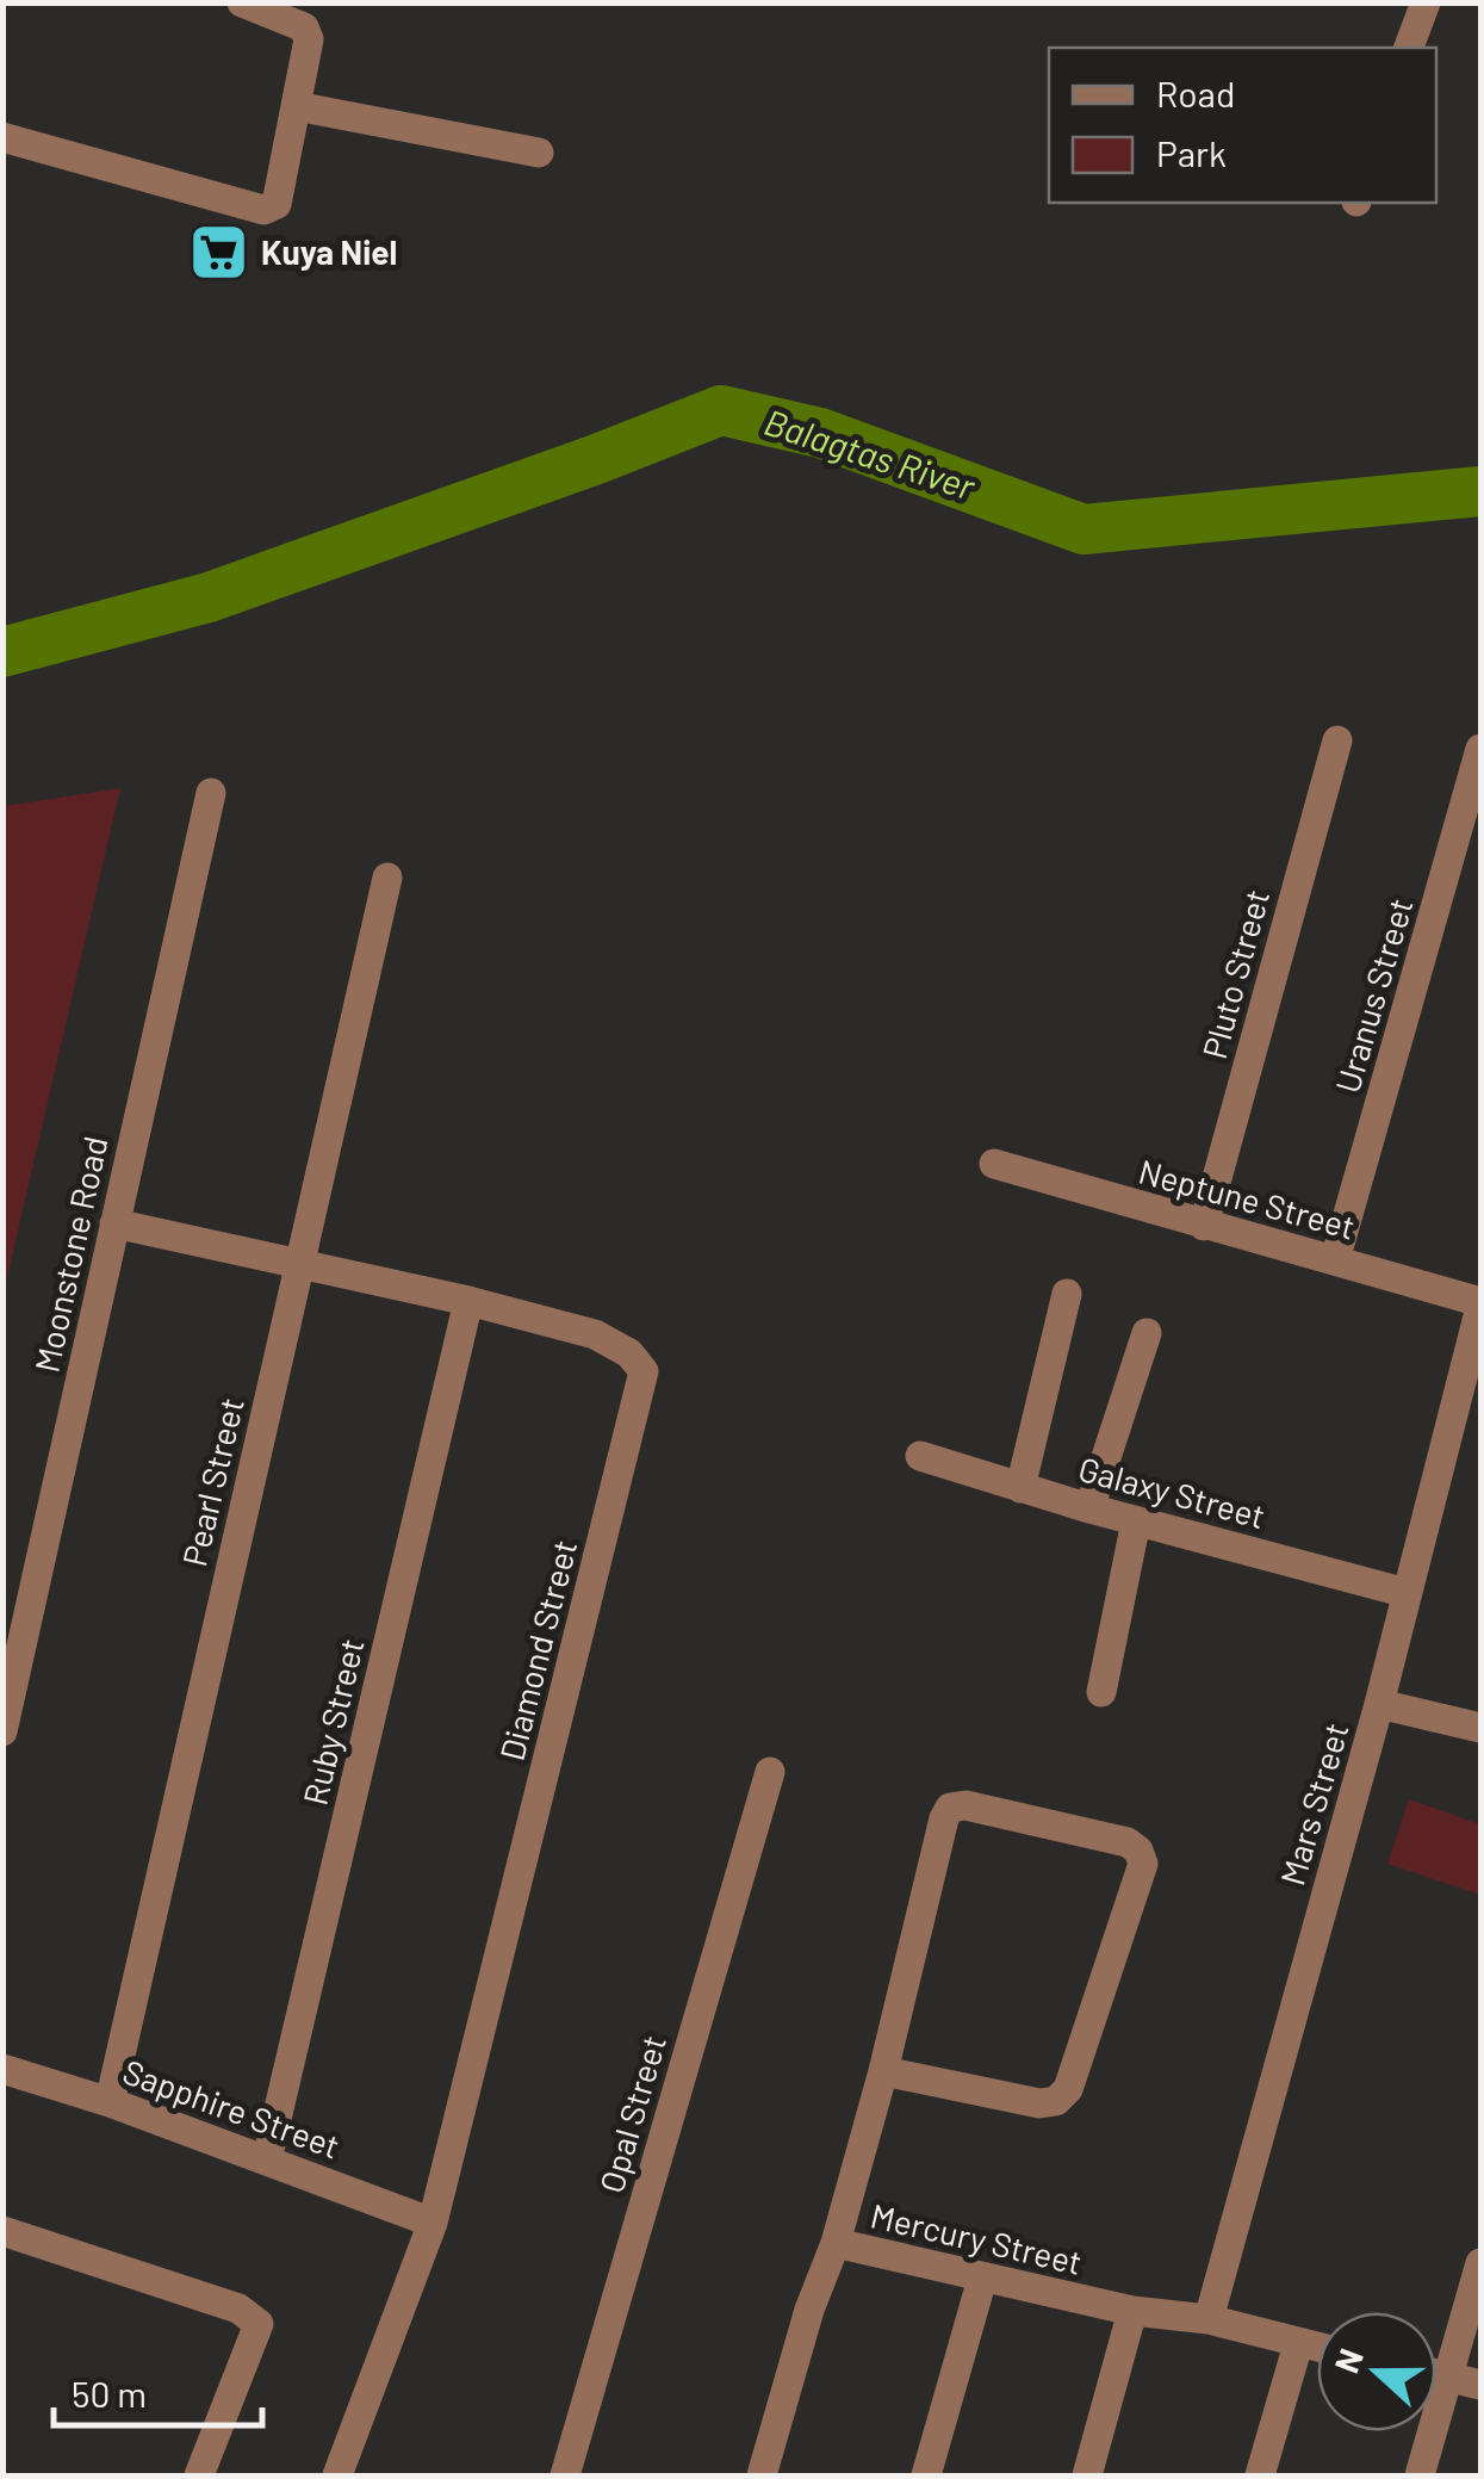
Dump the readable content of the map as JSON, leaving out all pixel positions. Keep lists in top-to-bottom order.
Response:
{
  "streets": {
    "street": [
      "Pluto Street",
      "Uranus Street",
      "Neptune Street",
      "Moonstone Road",
      "Pearl Street",
      "Galaxy Street",
      "Diamond Street",
      "Ruby Street",
      "Mars Street",
      "Sapphire Street",
      "Opal Street",
      "Mercury Street"
    ]
  },
  "crossings": [
    ["Pluto Street", "Neptune Street"],
    ["Uranus Street", "Neptune Street"],
    ["Neptune Street", "Mars Street"],
    ["Moonstone Road", "Diamond Street"],
    ["Pearl Street", "Diamond Street"],
    ["Pearl Street", "Sapphire Street"],
    ["Galaxy Street", "Mars Street"],
    ["Diamond Street", "Ruby Street"],
    ["Diamond Street", "Sapphire Street"],
    ["Ruby Street", "Sapphire Street"],
    ["Mars Street", "Mercury Street"]
  ],
  "water": ["Balagtas River"],
  "places": {
    "supermarket": ["Kuya Niel"]
  },
  "legend": ["Road", "Park"],
  "scale_bar": "50 m",
  "north": "left"
}
